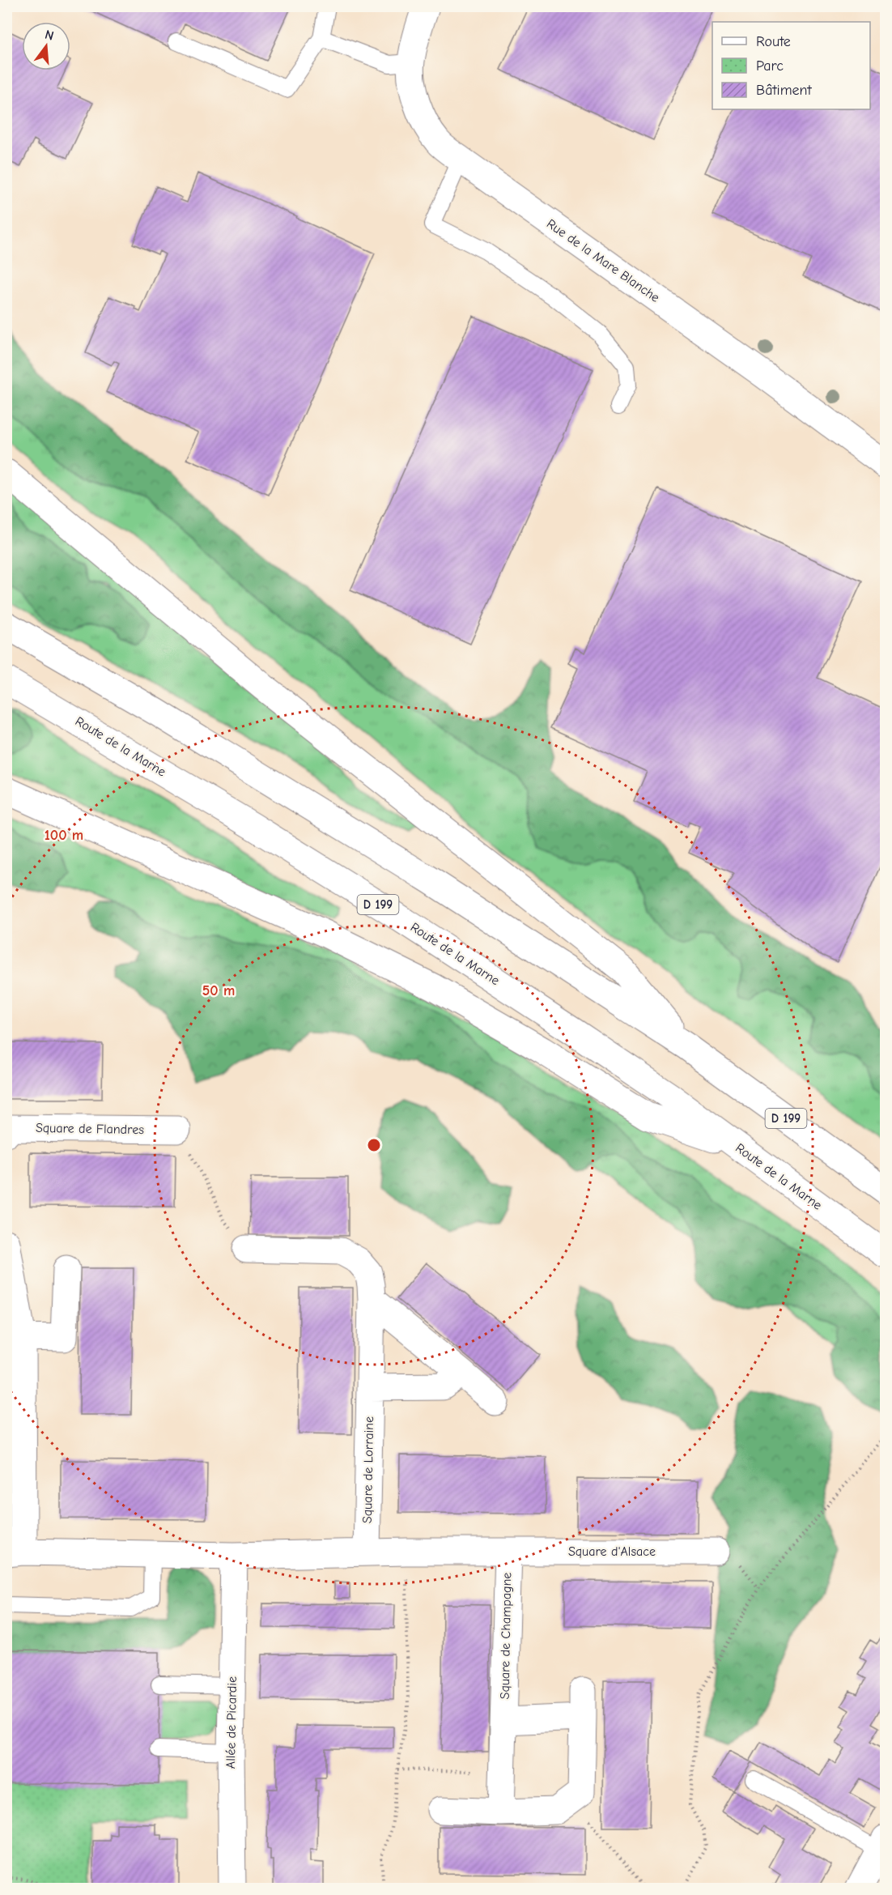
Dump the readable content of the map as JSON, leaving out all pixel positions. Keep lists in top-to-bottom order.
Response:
{
  "streets": {
    "main road": [
      "Rue de la Mare Blanche",
      "Route de la Marne",
      "D 199",
      "Square de Flandres",
      "Square de Lorraine",
      "Square d'Alsace",
      "Square de Champagne",
      "Allée de Picardie"
    ]
  },
  "crossings": [
    ["Square d'Alsace", "Square de Champagne"]
  ],
  "legend": ["Route", "Parc", "Bâtiment"],
  "north": "top",
  "rings": ["100 m", "50 m"]
}
